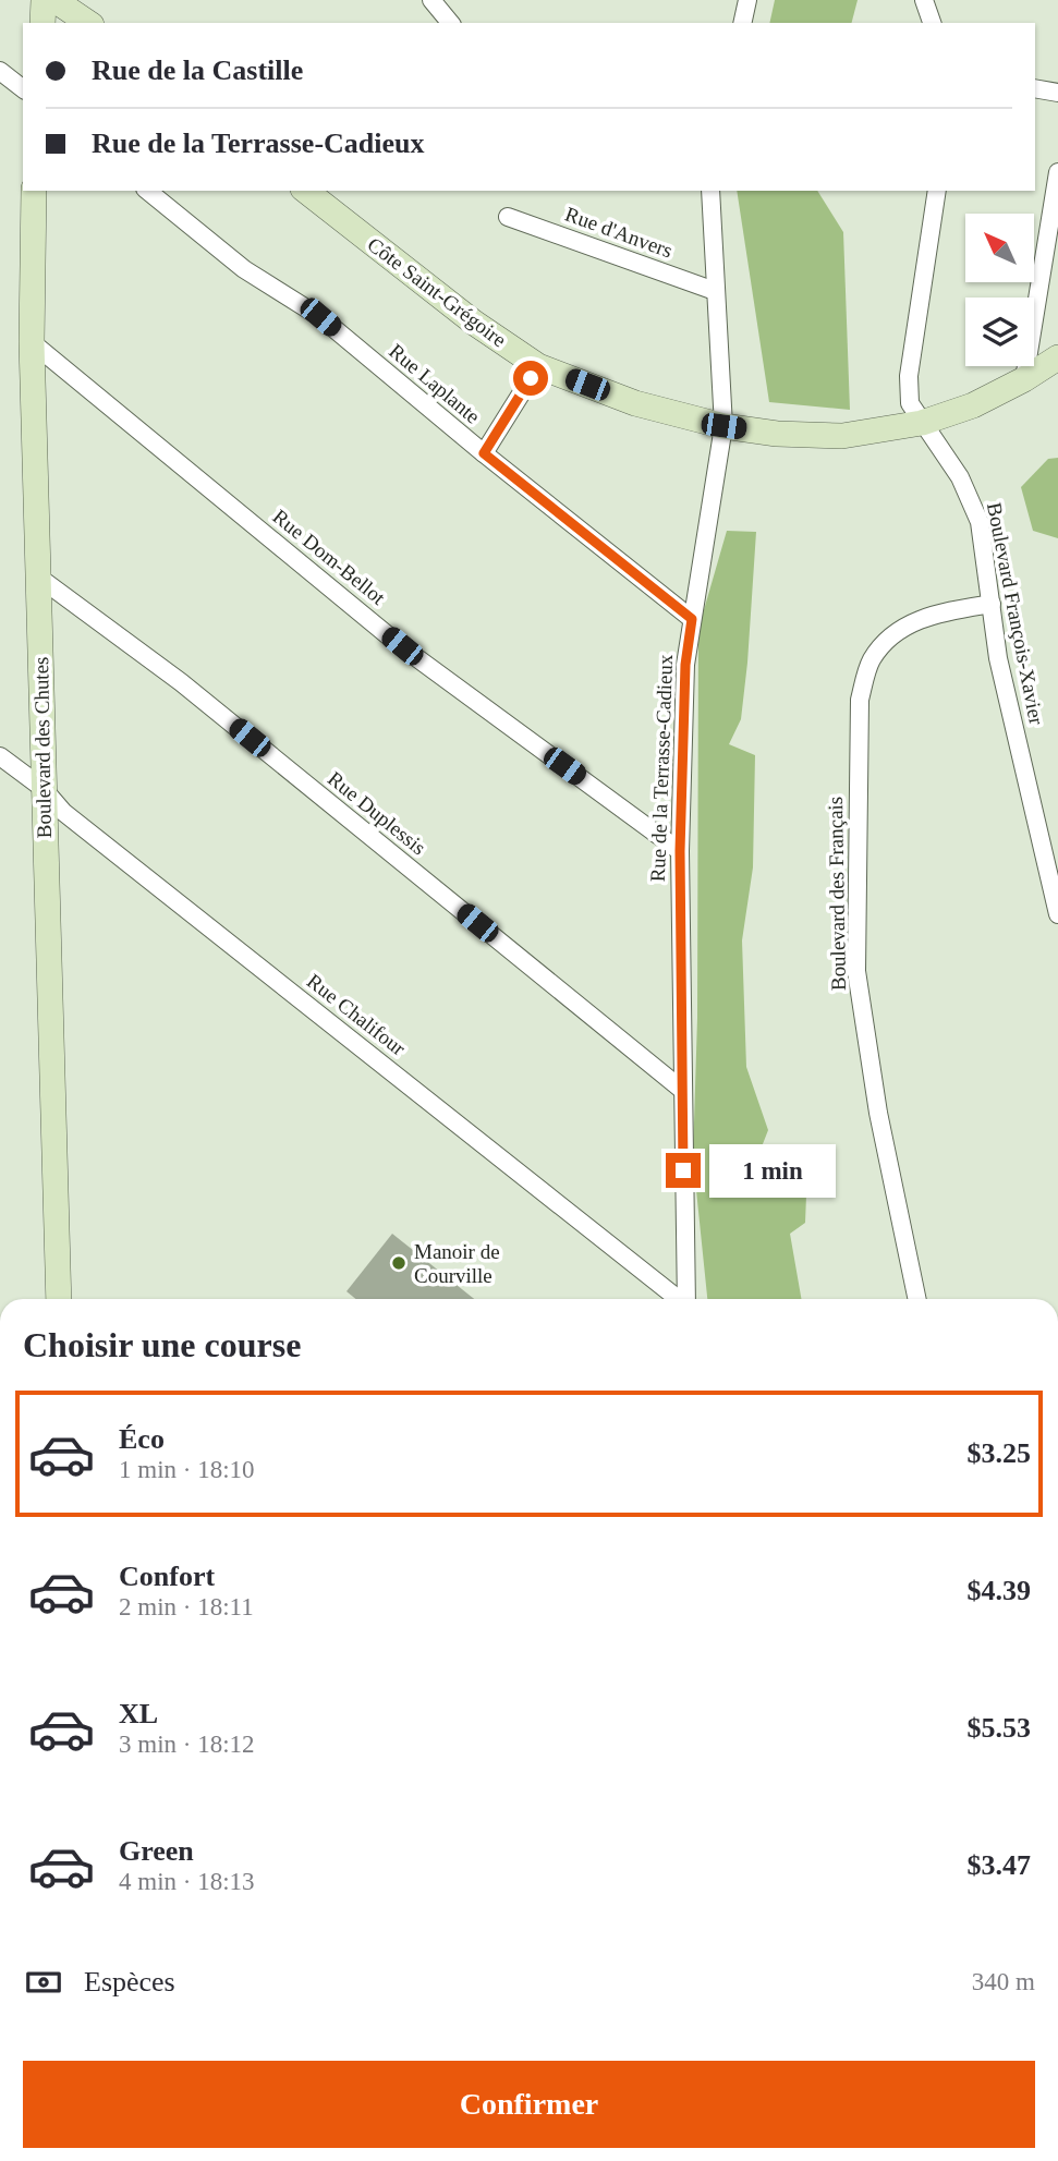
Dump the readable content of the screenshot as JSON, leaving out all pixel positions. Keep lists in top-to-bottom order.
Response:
{
  "streets": {
    "street": [
      "Rue d'Anvers",
      "Côte Saint-Grégoire",
      "Rue Laplante",
      "Rue Dom-Bellot",
      "Boulevard François-Xavier",
      "Boulevard des Chutes",
      "Rue de la Terrasse-Cadieux",
      "Rue Duplessis",
      "Boulevard des Français",
      "Rue Chalifour"
    ]
  },
  "crossings": [
    ["Rue d'Anvers", "Rue de la Terrasse-Cadieux"],
    ["Côte Saint-Grégoire", "Boulevard François-Xavier"],
    ["Côte Saint-Grégoire", "Rue de la Terrasse-Cadieux"],
    ["Rue Laplante", "Rue de la Terrasse-Cadieux"],
    ["Rue Dom-Bellot", "Boulevard des Chutes"],
    ["Rue Dom-Bellot", "Rue de la Terrasse-Cadieux"],
    ["Boulevard François-Xavier", "Boulevard des Français"],
    ["Boulevard des Chutes", "Rue Duplessis"],
    ["Boulevard des Chutes", "Rue Chalifour"],
    ["Rue de la Terrasse-Cadieux", "Rue Duplessis"]
  ],
  "places": ["Manoir de Courville"],
  "north": "top left",
  "page": {
    "banner": ["Rue de la Castille", "Rue de la Terrasse-Cadieux"],
    "bubble": "1 min",
    "heading": "Choisir une course",
    "list": [
      {
        "name": "Éco",
        "note": "1 min · 18:10",
        "value": "$3.25"
      },
      {
        "name": "Confort",
        "note": "2 min · 18:11",
        "value": "$4.39"
      },
      {
        "name": "XL",
        "note": "3 min · 18:12",
        "value": "$5.53"
      },
      {
        "name": "Green",
        "note": "4 min · 18:13",
        "value": "$3.47"
      }
    ],
    "pay": ["Espèces", "340 m"],
    "buttons": "Confirmer"
  }
}
